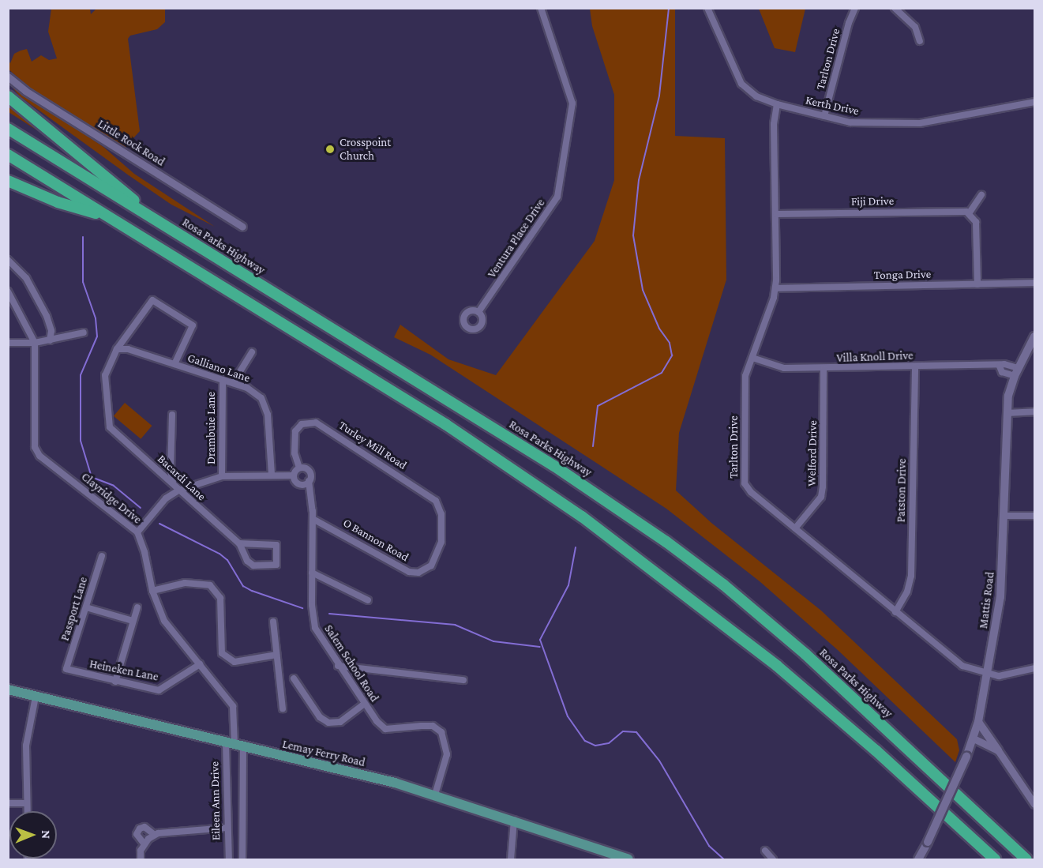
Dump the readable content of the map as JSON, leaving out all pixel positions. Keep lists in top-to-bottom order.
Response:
{
  "streets": {
    "highway": ["Rosa Parks Highway"],
    "main road": ["Mattis Road", "Lemay Ferry Road"],
    "street": [
      "Tarlton Drive",
      "Kerth Drive",
      "Little Rock Road",
      "Fiji Drive",
      "Ventura Place Drive",
      "Tonga Drive",
      "Villa Knoll Drive",
      "Galliano Lane",
      "Drambuie Lane",
      "Turley Mill Road",
      "Welford Drive",
      "Bacardi Lane",
      "Patston Drive",
      "Clayridge Drive",
      "O Bannon Road",
      "Passport Lane",
      "Salem School Road",
      "Heineken Lane",
      "Eileen Ann Drive"
    ]
  },
  "crossings": [
    ["Tarlton Drive", "Kerth Drive"],
    ["Tarlton Drive", "Fiji Drive"],
    ["Tarlton Drive", "Tonga Drive"],
    ["Tarlton Drive", "Villa Knoll Drive"],
    ["Tarlton Drive", "Welford Drive"],
    ["Tarlton Drive", "Patston Drive"],
    ["Tarlton Drive", "Mattis Road"],
    ["Villa Knoll Drive", "Welford Drive"],
    ["Villa Knoll Drive", "Patston Drive"],
    ["Villa Knoll Drive", "Mattis Road"],
    ["Galliano Lane", "Drambuie Lane"],
    ["Galliano Lane", "Bacardi Lane"],
    ["Turley Mill Road", "O Bannon Road"],
    ["Turley Mill Road", "Salem School Road"],
    ["Clayridge Drive", "Heineken Lane"],
    ["Clayridge Drive", "Lemay Ferry Road"],
    ["Clayridge Drive", "Eileen Ann Drive"],
    ["O Bannon Road", "Salem School Road"],
    ["Passport Lane", "Heineken Lane"],
    ["Salem School Road", "Lemay Ferry Road"],
    ["Lemay Ferry Road", "Eileen Ann Drive"]
  ],
  "places": ["Crosspoint Church"],
  "north": "right"
}
